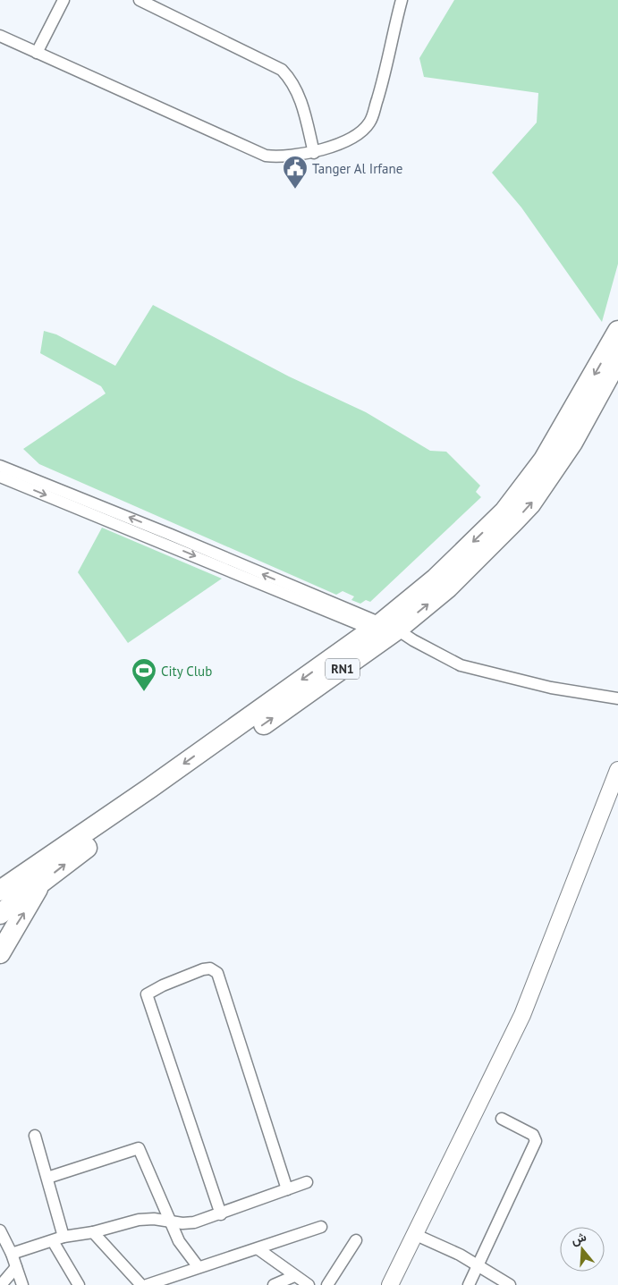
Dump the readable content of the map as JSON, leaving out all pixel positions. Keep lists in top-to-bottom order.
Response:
{
  "streets": {
    "highway": ["RN1"]
  },
  "places": {
    "public building": ["Tanger Al Irfane"],
    "sports": ["City Club"]
  },
  "north": "top"
}
